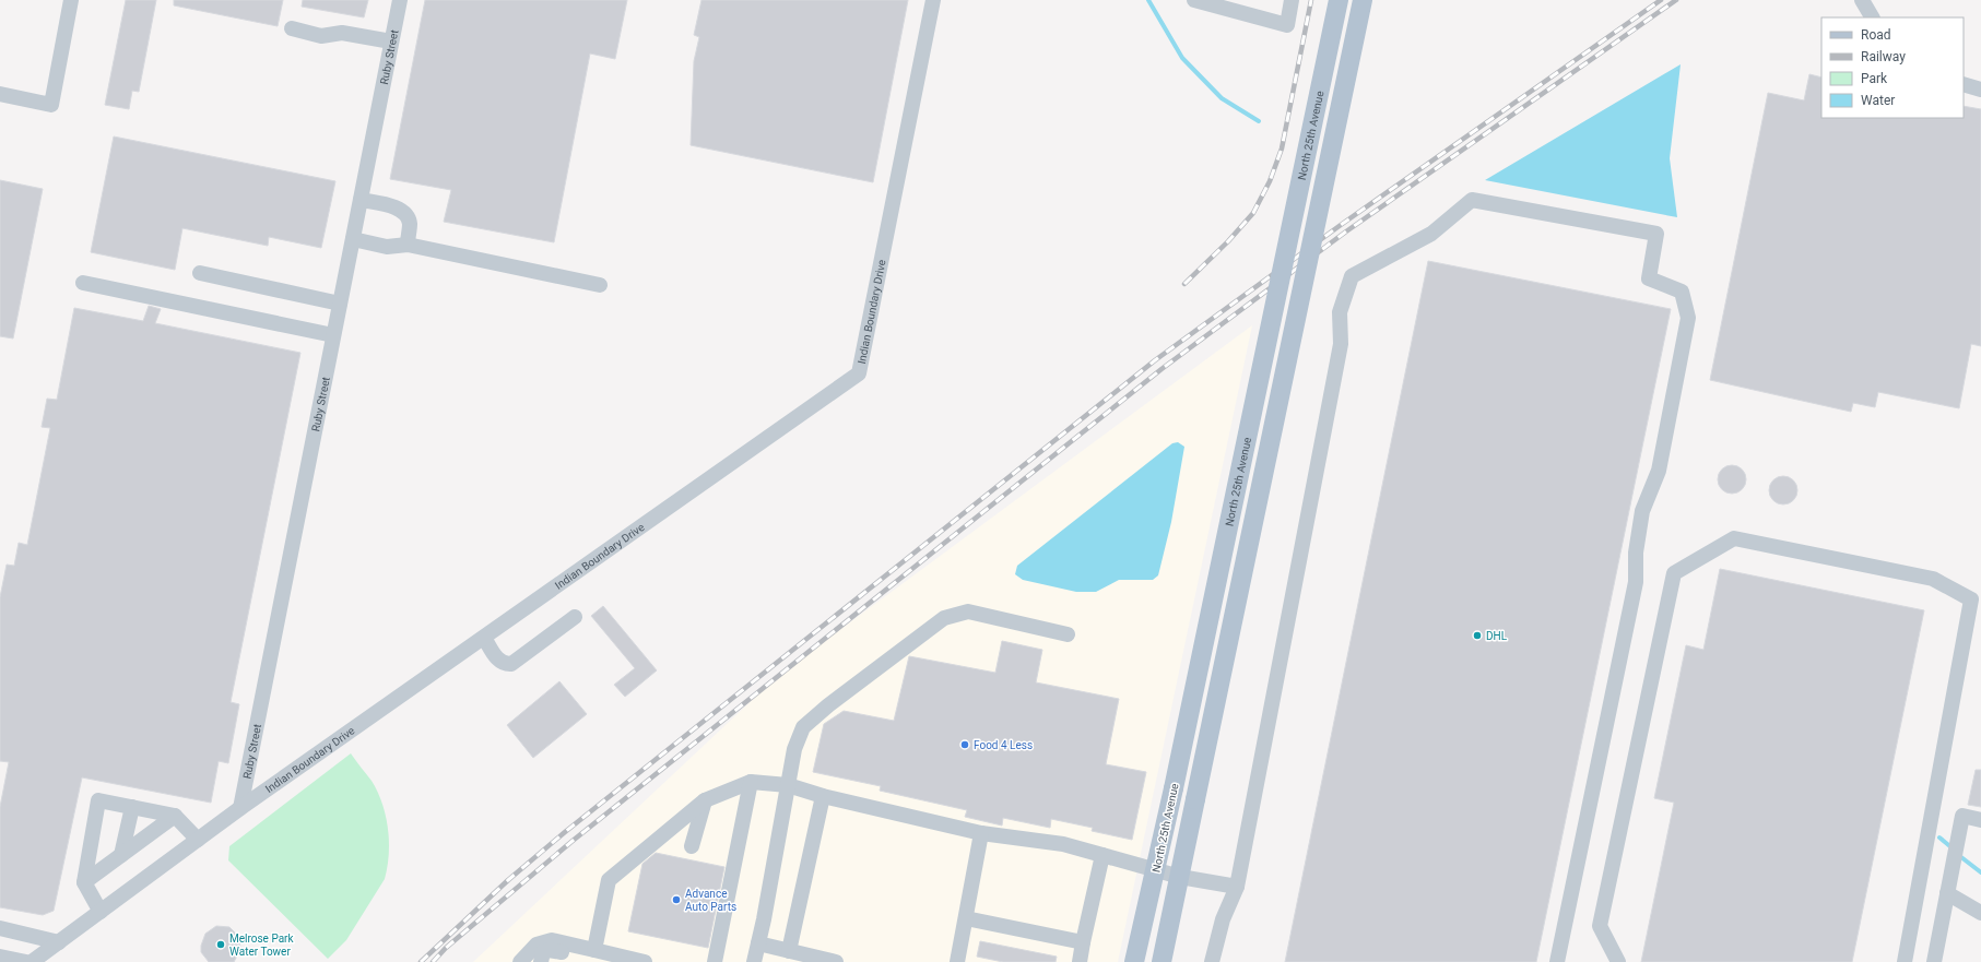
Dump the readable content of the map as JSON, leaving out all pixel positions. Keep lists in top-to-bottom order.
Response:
{
  "streets": {
    "main road": ["North 25th Avenue"],
    "street": ["Ruby Street", "Indian Boundary Drive"]
  },
  "crossings": [
    ["Ruby Street", "Indian Boundary Drive"]
  ],
  "places": [
    "DHL",
    "Food 4 Less",
    "Advance Auto Parts",
    "Melrose Park Water Tower"
  ],
  "legend": [
    "Road",
    "Railway",
    "Park",
    "Water"
  ]
}
